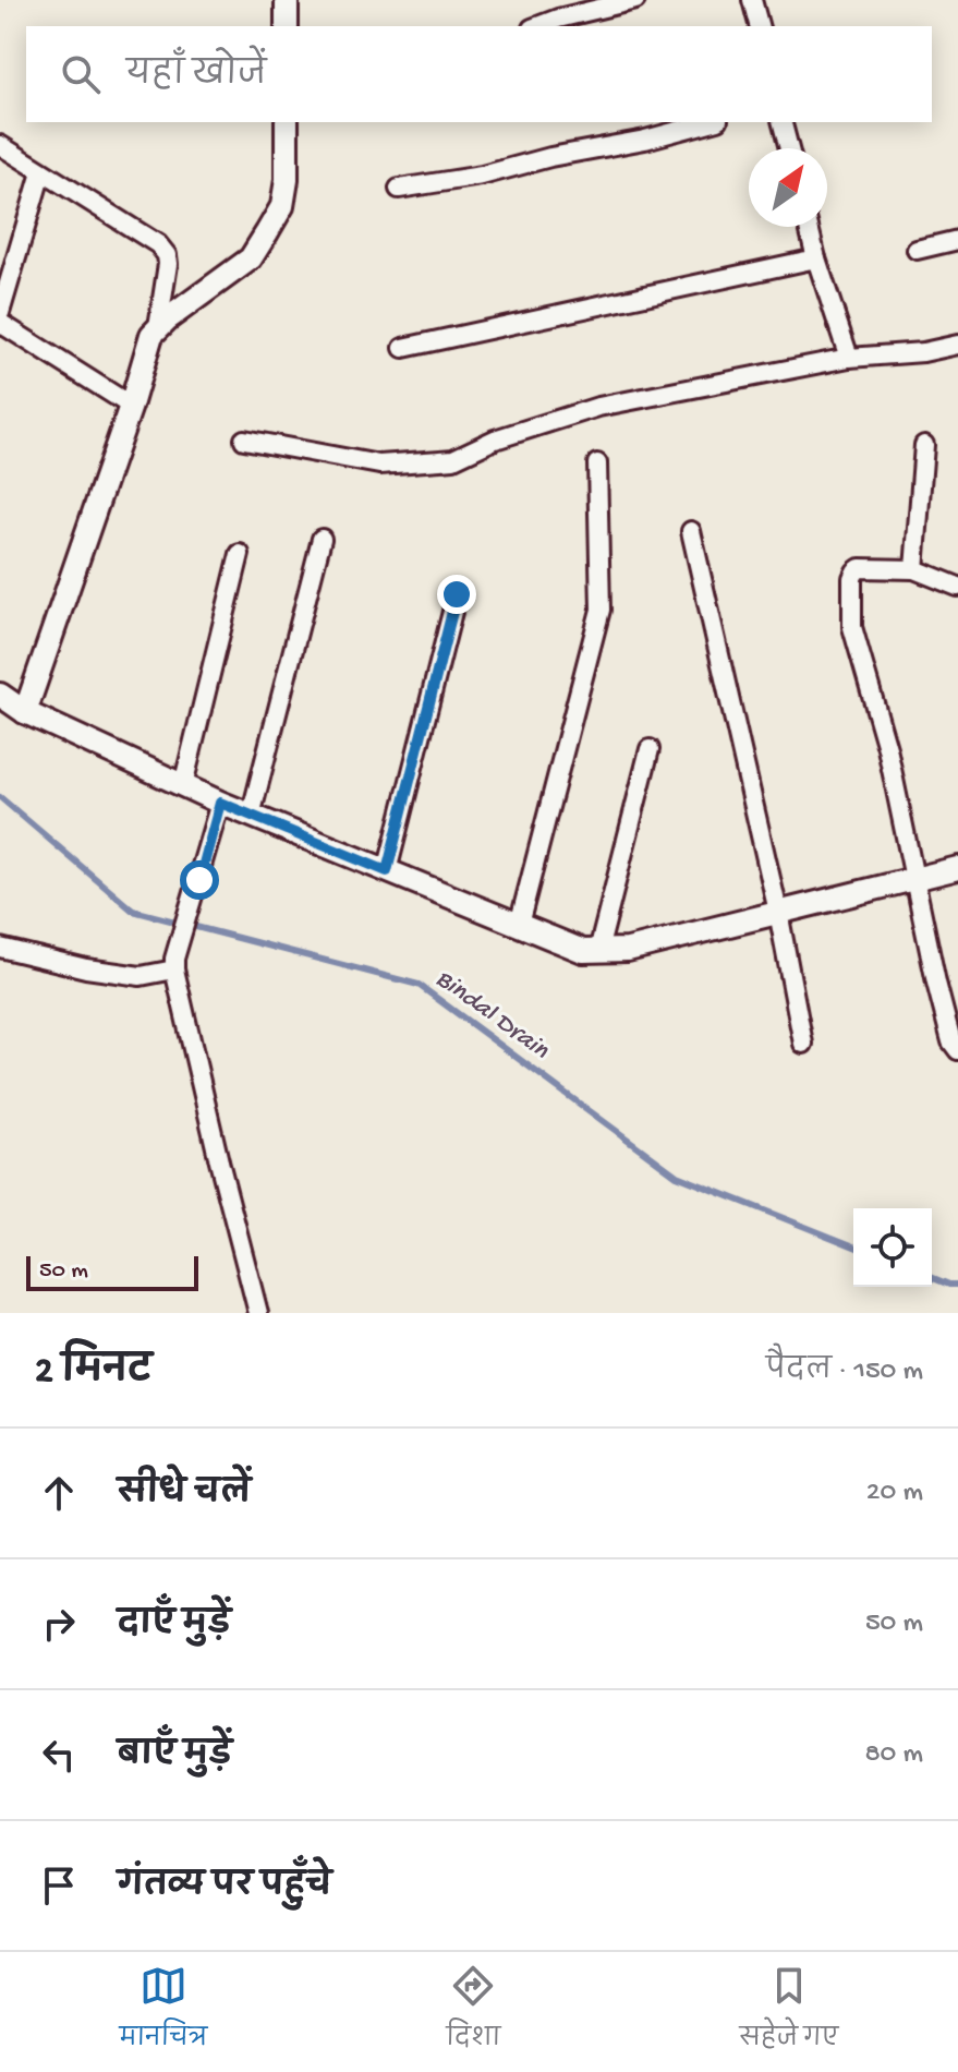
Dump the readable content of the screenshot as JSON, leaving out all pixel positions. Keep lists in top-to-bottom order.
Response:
{
  "water": ["Bindal Drain"],
  "scale_bar": "50 m",
  "north": "top right",
  "page": {
    "search": "यहाँ खोजें",
    "scale": "50 m",
    "heading": ["2 मिनट", "पैदल · 150 m"],
    "list": [
      ["सीधे चलें", "20 m"],
      ["दाएँ मुड़ें", "50 m"],
      ["बाएँ मुड़ें", "80 m"],
      "गंतव्य पर पहुँचे"
    ],
    "nav": ["मानचित्र", "दिशा", "सहेजे गए"]
  }
}
